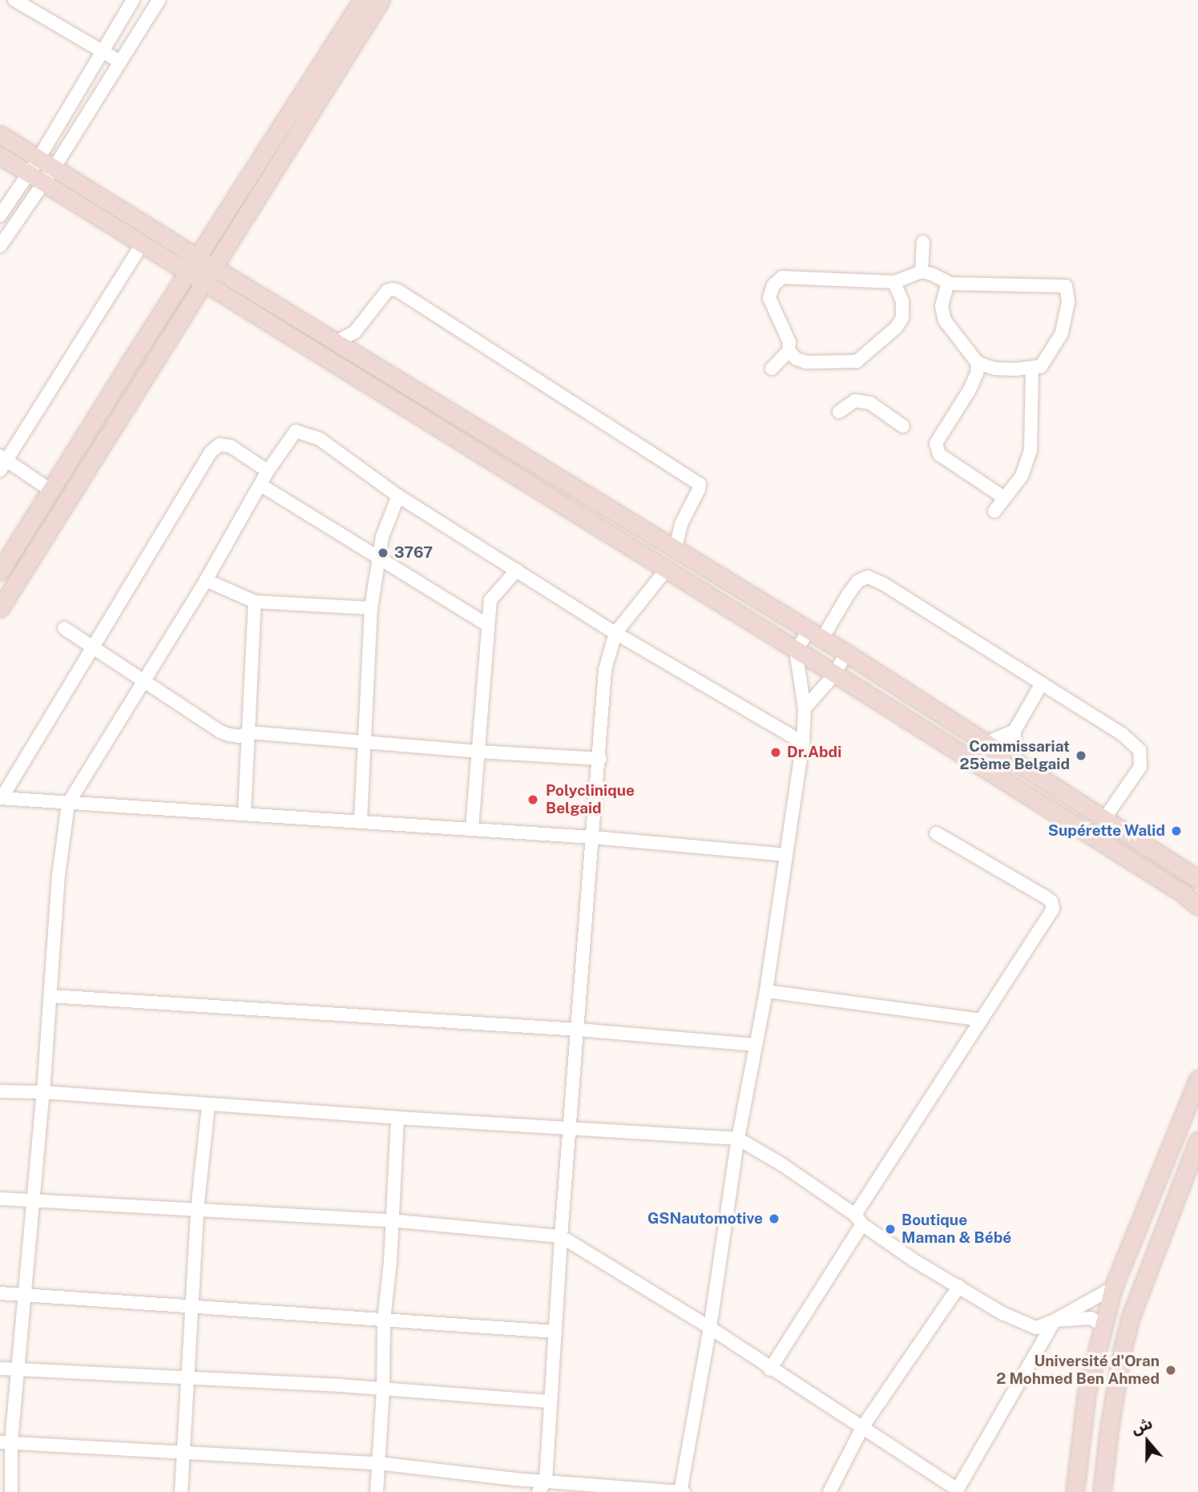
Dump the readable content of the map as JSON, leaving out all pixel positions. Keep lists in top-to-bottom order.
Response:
{
  "places": [
    "3767",
    "Dr.Abdi",
    "Commissariat 25ème Belgaid",
    "Polyclinique Belgaid",
    "Supérette Walid",
    "GSNautomotive",
    "Boutique Maman & Bébé",
    "Université d'Oran 2 Mohmed Ben Ahmed"
  ],
  "north": "top"
}
